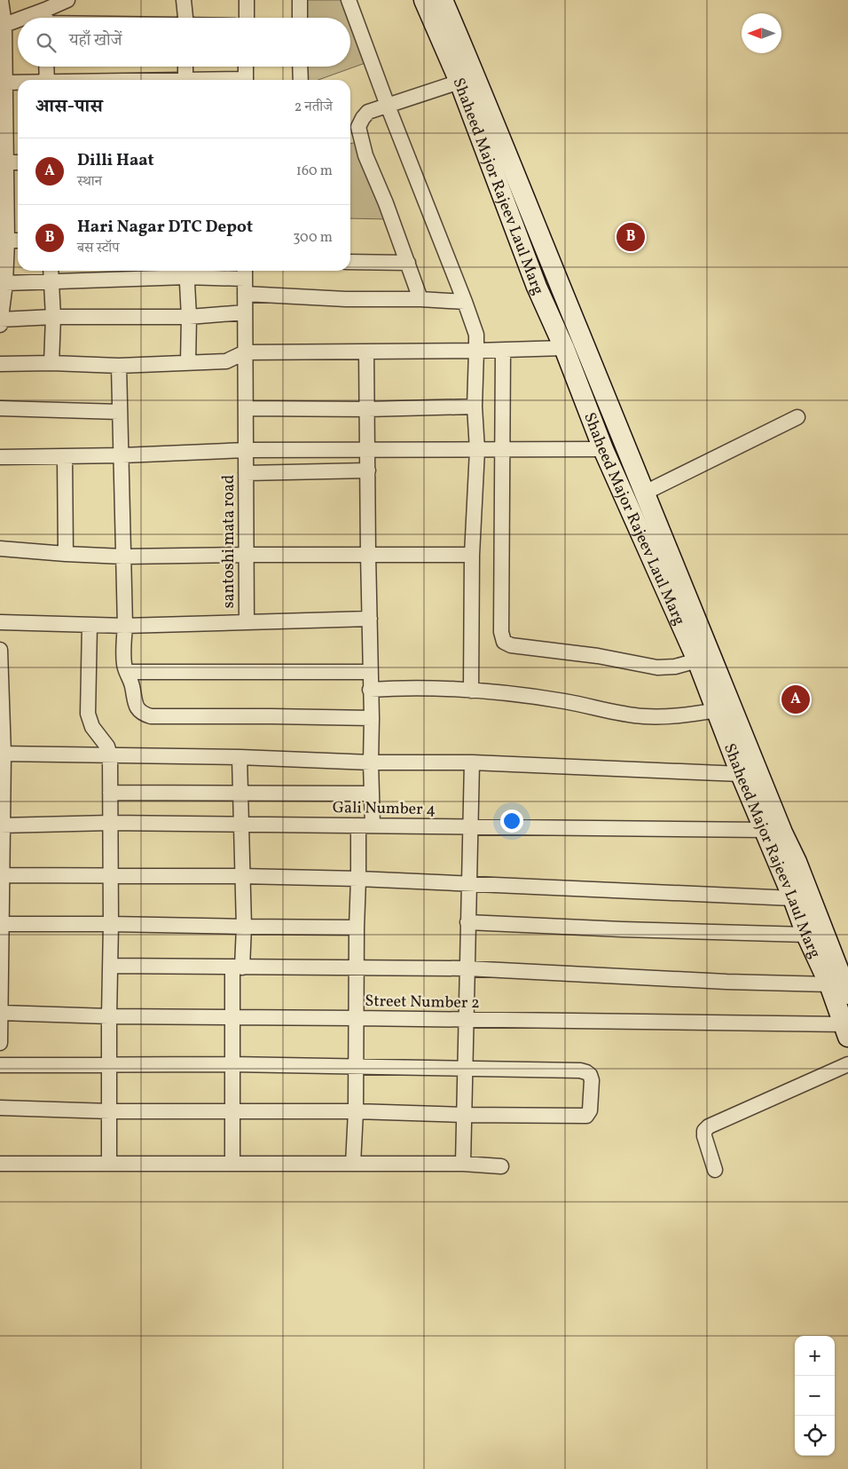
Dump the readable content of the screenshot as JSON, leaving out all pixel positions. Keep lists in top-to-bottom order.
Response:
{
  "streets": {
    "street": [
      "Shaheed Major Rajeev Laul Marg",
      "santoshi mata road",
      "Gali Number 4",
      "Street Number 2"
    ]
  },
  "crossings": [
    ["Shaheed Major Rajeev Laul Marg", "Gali Number 4"],
    ["Shaheed Major Rajeev Laul Marg", "Street Number 2"]
  ],
  "north": "left",
  "page": {
    "search": "यहाँ खोजें",
    "heading": ["आस-पास", "2 नतीजे"],
    "list": [
      {
        "mark": "A",
        "name": "Dilli Haat",
        "note": "स्थान",
        "value": "160 m"
      },
      {
        "mark": "B",
        "name": "Hari Nagar DTC Depot",
        "note": "बस स्टॉप",
        "value": "300 m"
      }
    ],
    "pins": ["B", "A"],
    "map_buttons": ["+", "−"]
  }
}
